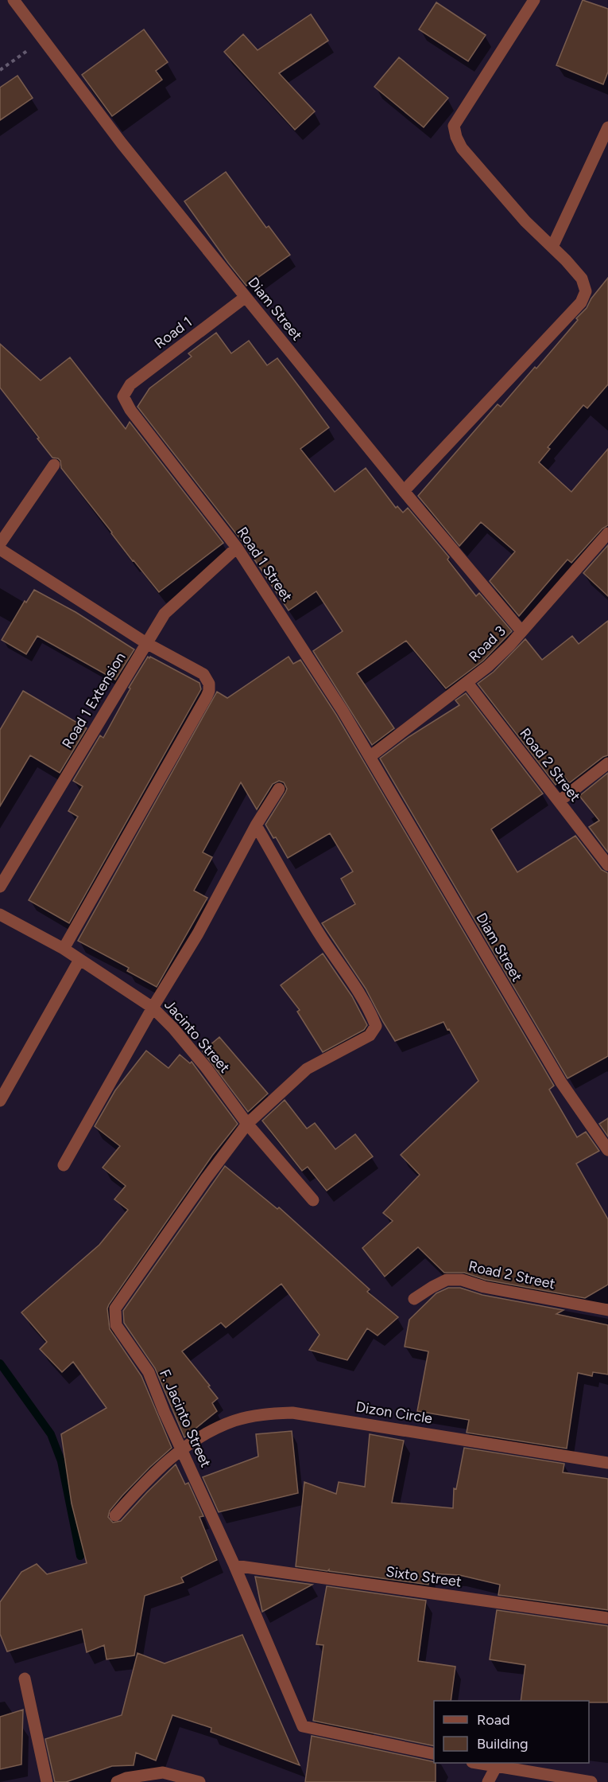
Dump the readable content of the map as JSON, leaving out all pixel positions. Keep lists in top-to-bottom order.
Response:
{
  "streets": {
    "street": [
      "Diam Street",
      "Road 1",
      "Road 1 Street",
      "Road 3",
      "Road 1 Extension",
      "Road 2 Street",
      "Jacinto Street",
      "Dizon Circle",
      "F. Jacinto Street",
      "Sixto Street"
    ]
  },
  "crossings": [
    ["Diam Street", "Road 1"],
    ["Diam Street", "Road 1 Street"],
    ["Diam Street", "Road 3"],
    ["Road 1", "Road 1 Street"],
    ["Road 1 Street", "Road 3"],
    ["Road 1 Street", "Road 1 Extension"],
    ["Road 3", "Road 2 Street"],
    ["Jacinto Street", "F. Jacinto Street"],
    ["Dizon Circle", "F. Jacinto Street"],
    ["F. Jacinto Street", "Sixto Street"]
  ],
  "legend": ["Road", "Building"]
}
